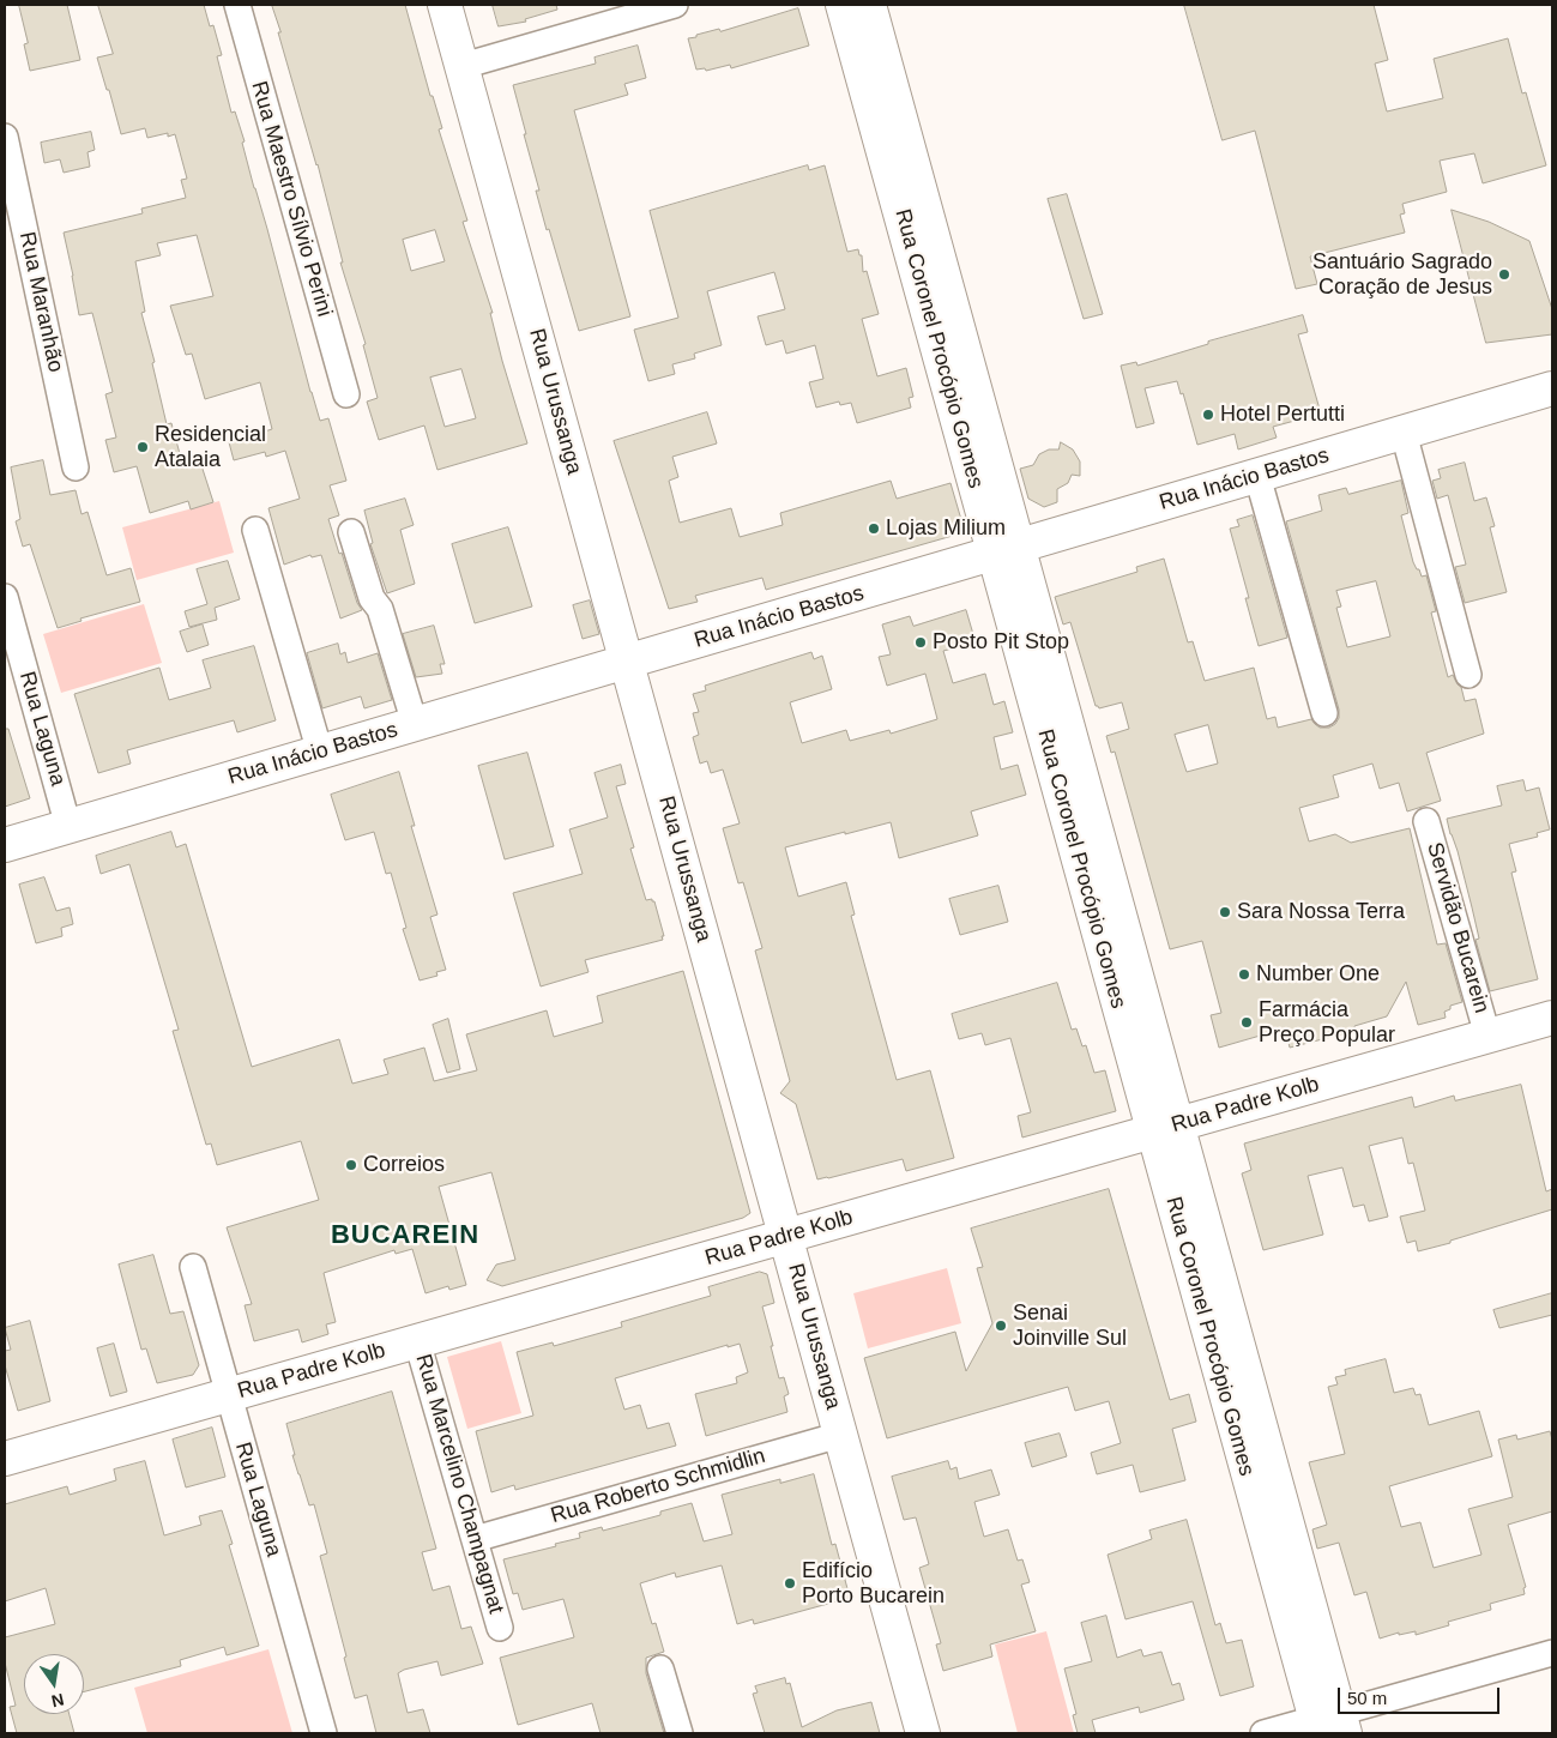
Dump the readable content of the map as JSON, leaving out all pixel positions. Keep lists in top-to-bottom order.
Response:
{
  "streets": {
    "main road": [
      "Rua Coronel Procópio Gomes",
      "Rua Urussanga",
      "Rua Inácio Bastos",
      "Rua Padre Kolb"
    ],
    "street": [
      "Rua Maestro Sílvio Perini",
      "Rua Maranhão",
      "Rua Laguna",
      "Servidão Bucarein",
      "Rua Marcelino Champagnat",
      "Rua Roberto Schmidlin"
    ]
  },
  "crossings": [
    ["Rua Coronel Procópio Gomes", "Rua Inácio Bastos"],
    ["Rua Coronel Procópio Gomes", "Rua Padre Kolb"],
    ["Rua Urussanga", "Rua Inácio Bastos"],
    ["Rua Urussanga", "Rua Padre Kolb"],
    ["Rua Urussanga", "Rua Roberto Schmidlin"],
    ["Rua Inácio Bastos", "Rua Laguna"],
    ["Rua Laguna", "Rua Padre Kolb"],
    ["Servidão Bucarein", "Rua Padre Kolb"],
    ["Rua Padre Kolb", "Rua Marcelino Champagnat"],
    ["Rua Marcelino Champagnat", "Rua Roberto Schmidlin"]
  ],
  "districts": ["BUCAREIN"],
  "places": [
    "Santuário Sagrado Coração de Jesus",
    "Hotel Pertutti",
    "Residencial Atalaia",
    "Lojas Milium",
    "Posto Pit Stop",
    "Sara Nossa Terra",
    "Number One",
    "Farmácia Preço Popular",
    "Correios",
    "Senai Joinville Sul",
    "Edifício Porto Bucarein"
  ],
  "scale_bar": "50 m",
  "north": "bottom"
}
